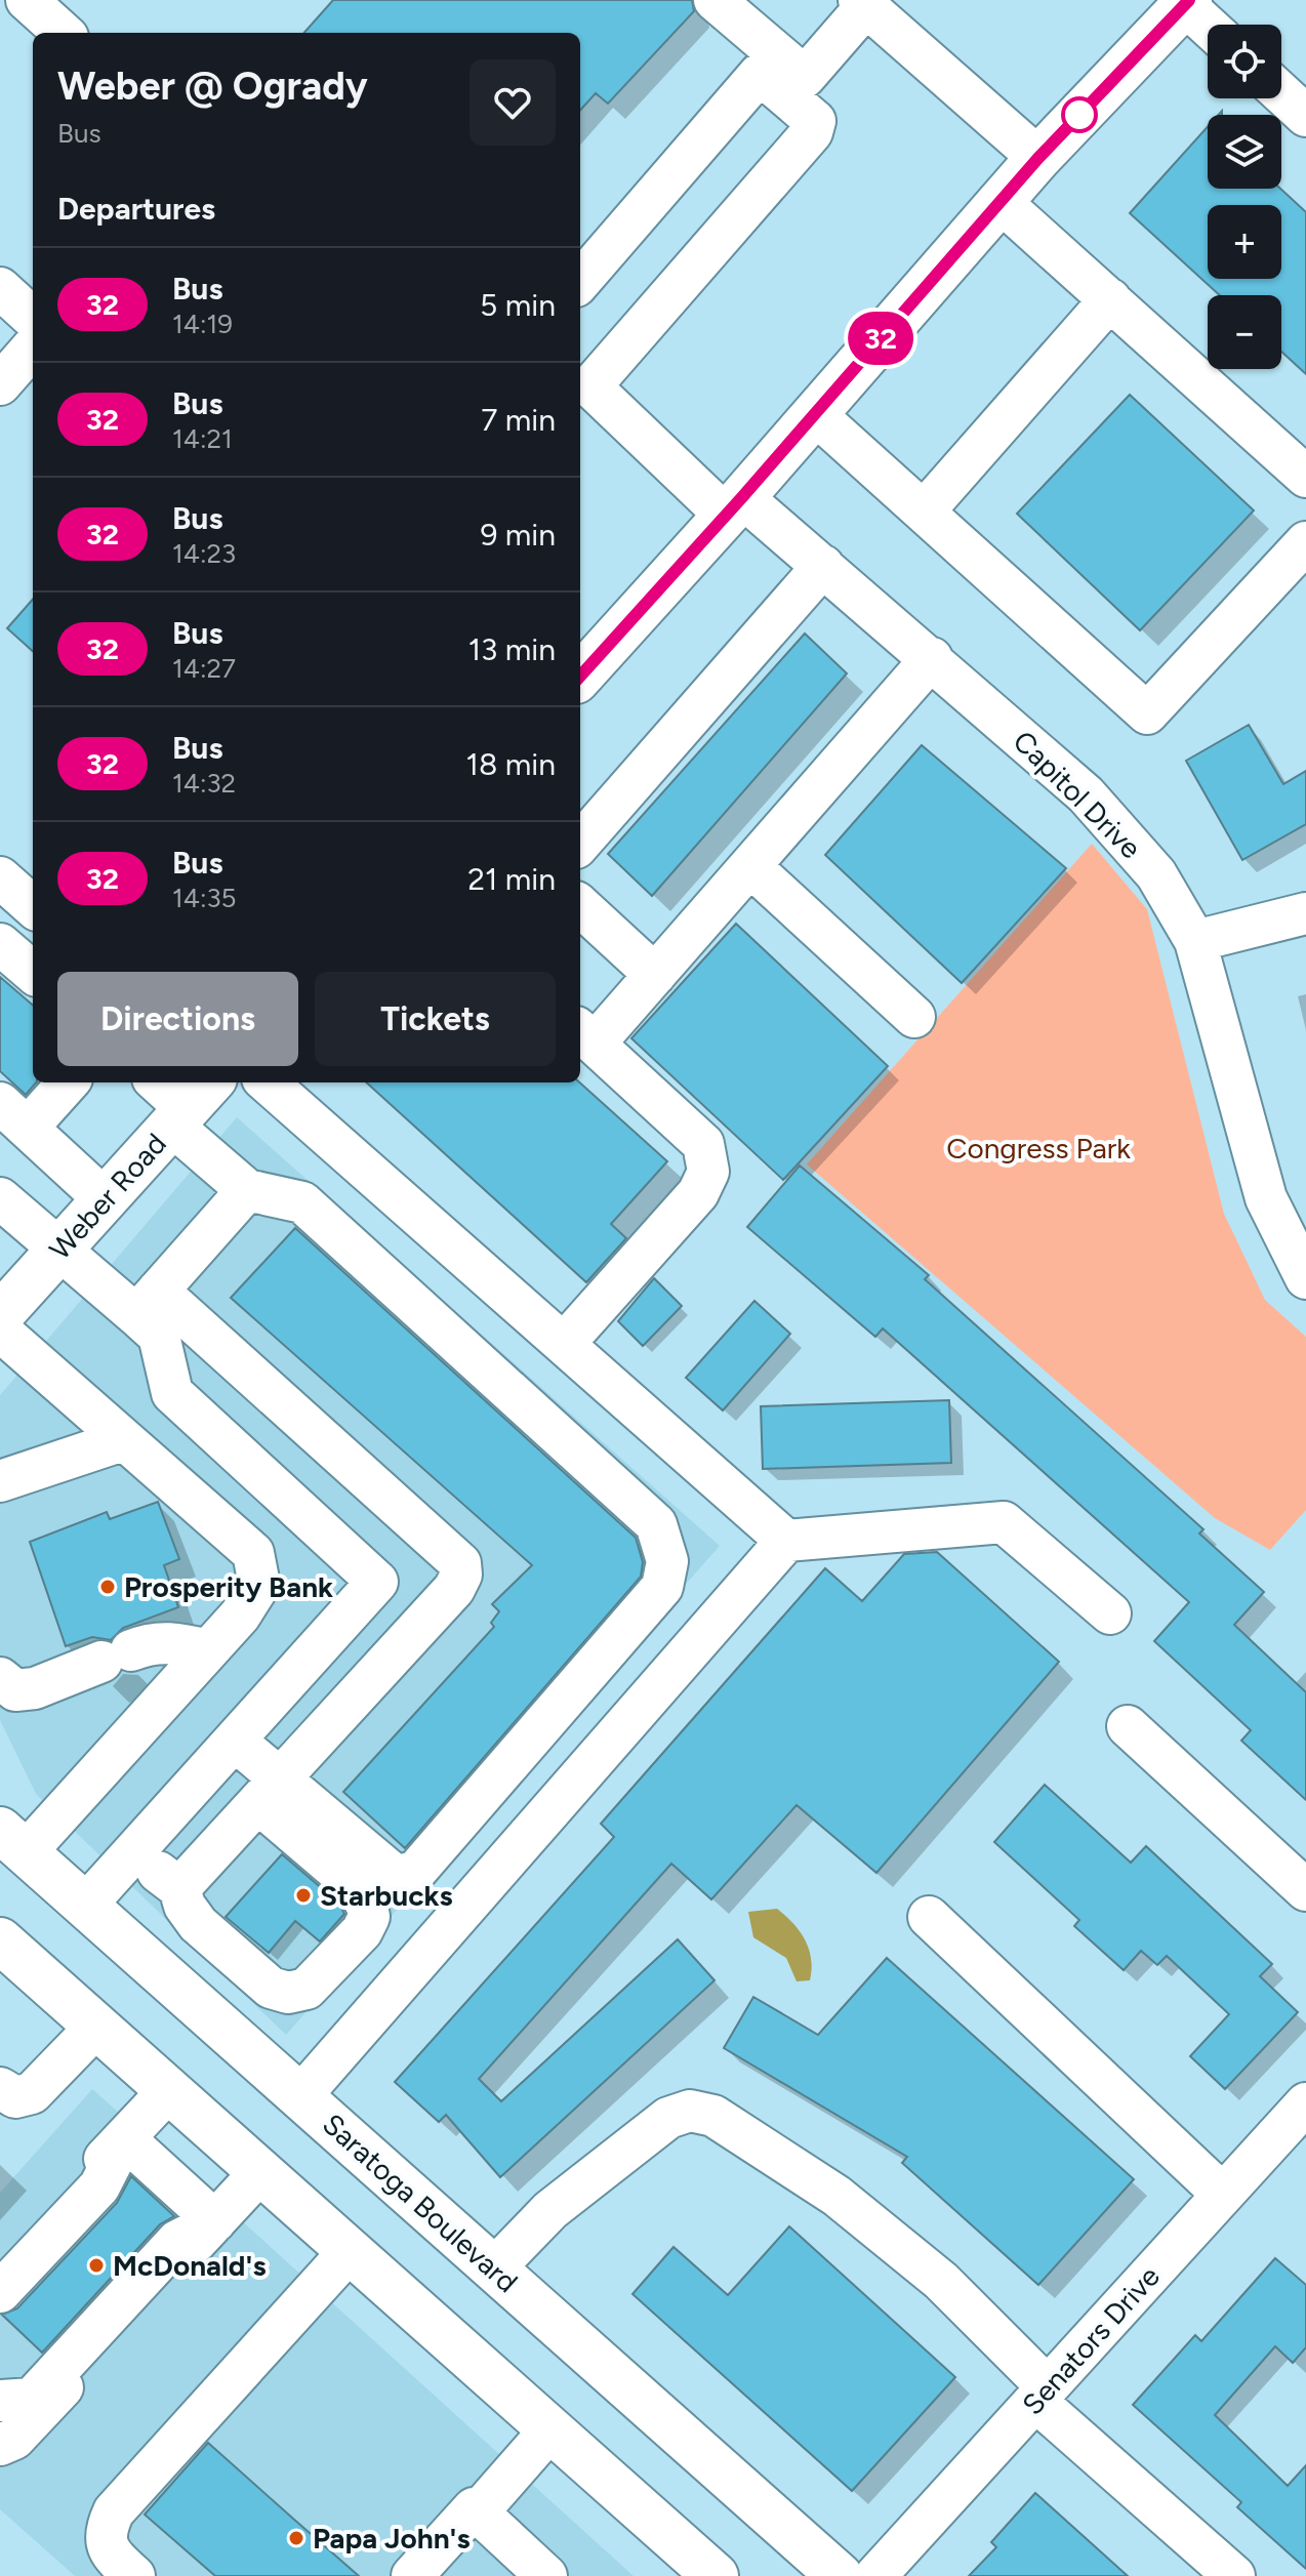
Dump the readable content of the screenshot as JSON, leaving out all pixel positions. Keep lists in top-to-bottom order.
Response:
{
  "streets": {
    "main road": ["Weber Road", "Saratoga Boulevard"],
    "street": ["Capitol Drive", "Senators Drive"]
  },
  "parks": ["Congress Park"],
  "places": [
    "Prosperity Bank",
    "Starbucks",
    "McDonald's",
    "Papa John's"
  ],
  "lines": ["bus line 32"],
  "page": {
    "on_map": "32",
    "map_buttons": ["+", "−"],
    "heading": [
      ["Weber @ Ogrady", "Bus"],
      "Departures"
    ],
    "list": [
      {
        "mark": "32",
        "name": "Bus",
        "note": "14:19",
        "value": "5 min"
      },
      {
        "mark": "32",
        "name": "Bus",
        "note": "14:21",
        "value": "7 min"
      },
      {
        "mark": "32",
        "name": "Bus",
        "note": "14:23",
        "value": "9 min"
      },
      {
        "mark": "32",
        "name": "Bus",
        "note": "14:27",
        "value": "13 min"
      },
      {
        "mark": "32",
        "name": "Bus",
        "note": "14:32",
        "value": "18 min"
      },
      {
        "mark": "32",
        "name": "Bus",
        "note": "14:35",
        "value": "21 min"
      }
    ],
    "buttons": ["Directions", "Tickets"]
  }
}
